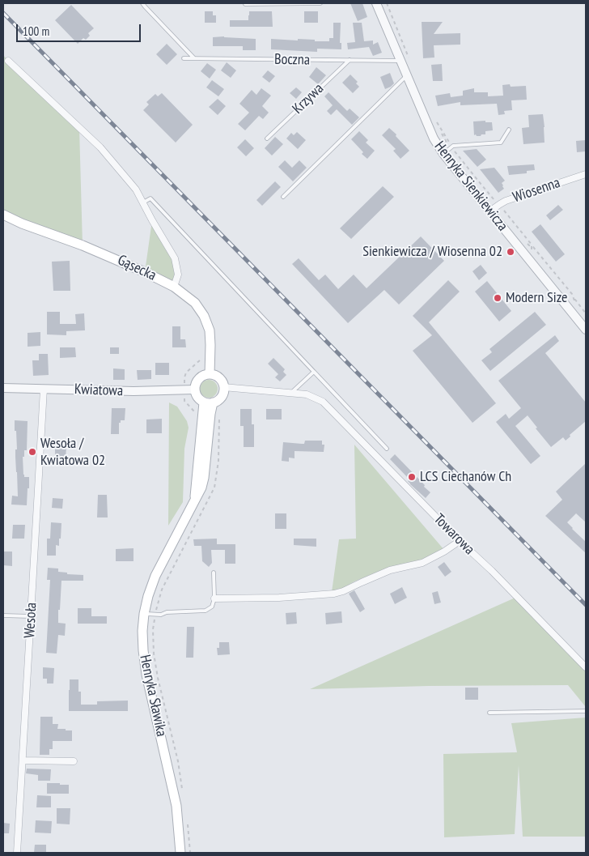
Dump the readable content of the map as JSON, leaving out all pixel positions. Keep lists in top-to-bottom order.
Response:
{
  "streets": {
    "main road": ["Gąsecka", "Henryka Sławika"],
    "street": [
      "Henryka Sienkiewicza",
      "Wiosenna",
      "Kwiatowa",
      "Towarowa",
      "Wesoła"
    ],
    "lane": ["Boczna", "Krzywa"]
  },
  "crossings": [
    ["Boczna", "Krzywa"],
    ["Boczna", "Henryka Sienkiewicza"],
    ["Henryka Sienkiewicza", "Wiosenna"],
    ["Gąsecka", "Kwiatowa"],
    ["Gąsecka", "Henryka Sławika"],
    ["Kwiatowa", "Wesoła"],
    ["Kwiatowa", "Henryka Sławika"]
  ],
  "places": [
    "Sienkiewicza / Wiosenna 02",
    "Modern Size",
    "Wesoła / Kwiatowa 02",
    "LCS Ciechanów Ch"
  ],
  "scale_bar": "100 m"
}
